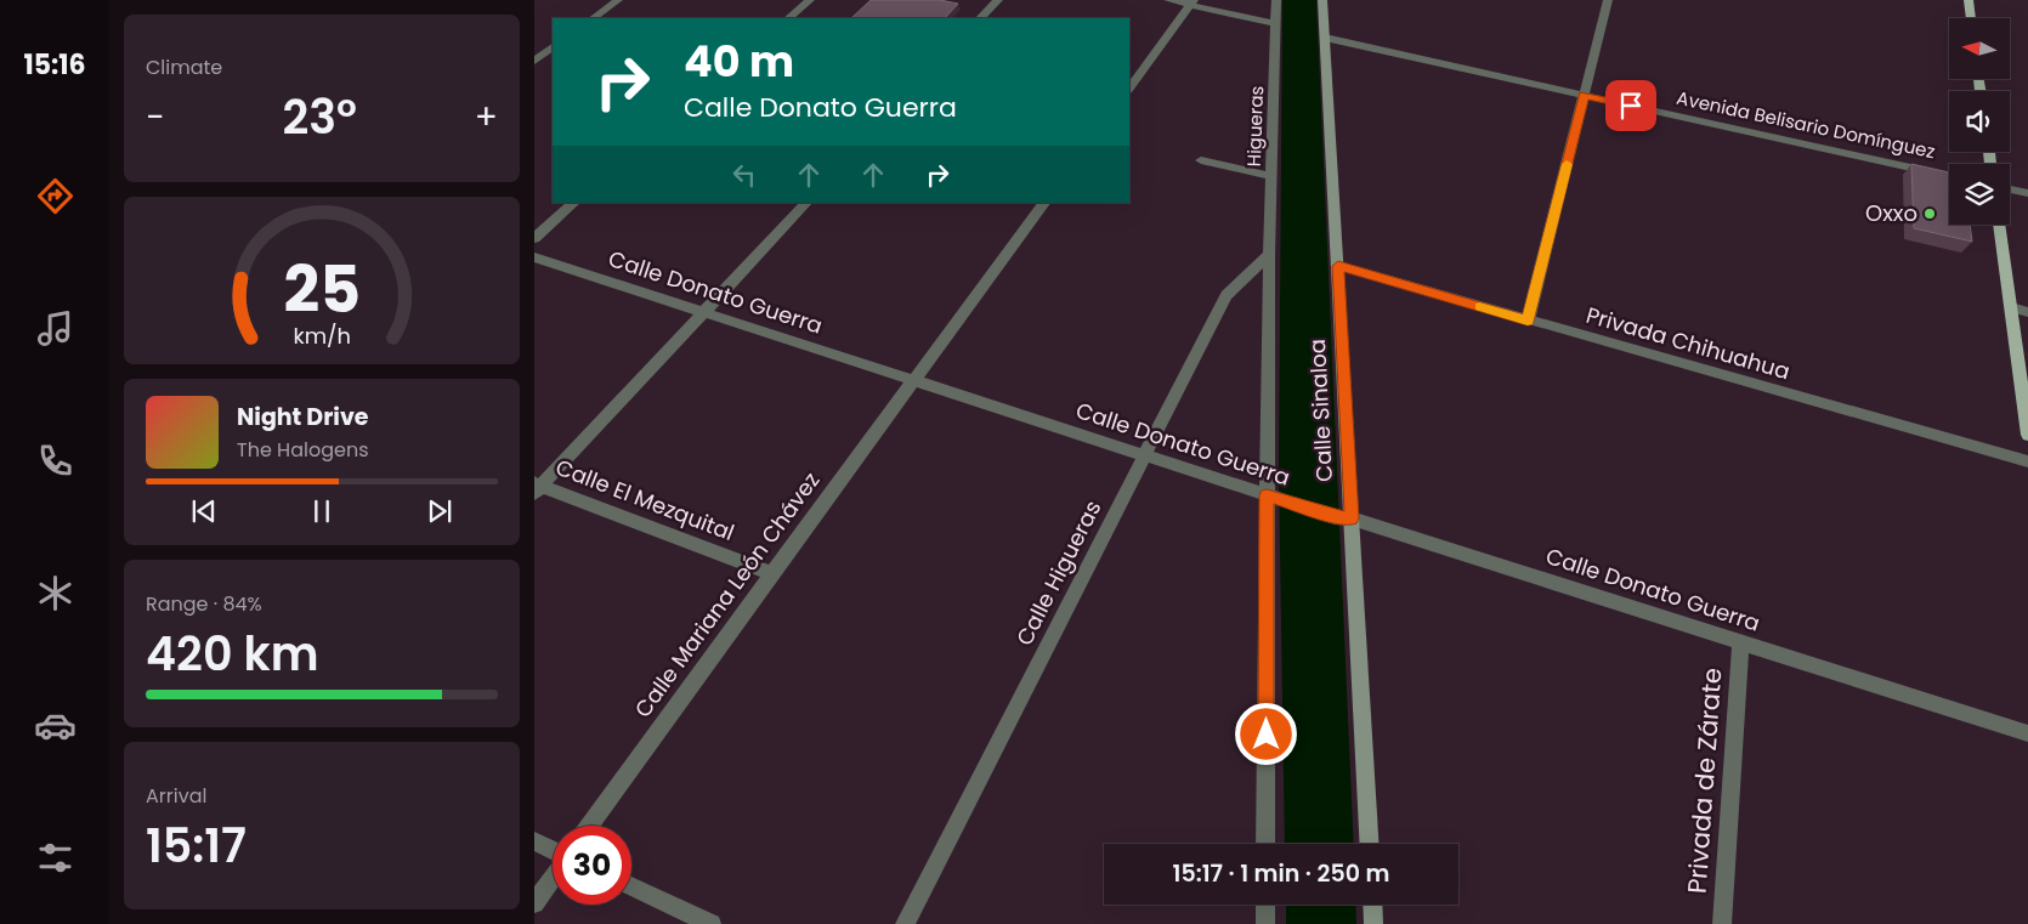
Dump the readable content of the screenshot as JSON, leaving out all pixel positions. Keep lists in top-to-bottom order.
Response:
{
  "streets": {
    "street": [
      "Avenida Belisario Domínguez",
      "Higueras",
      "Calle Donato Guerra",
      "Calle Sinaloa",
      "Calle El Mezquital",
      "Calle Higueras",
      "Calle Mariana León Chávez",
      "Privada de Zárate"
    ],
    "lane": ["Privada Chihuahua"]
  },
  "crossings": [
    ["Avenida Belisario Domínguez", "Calle Sinaloa"],
    ["Higueras", "Calle Donato Guerra"],
    ["Higueras", "Calle Higueras"],
    ["Calle Donato Guerra", "Calle Sinaloa"],
    ["Calle Donato Guerra", "Calle Higueras"],
    ["Calle Donato Guerra", "Calle Mariana León Chávez"],
    ["Calle Donato Guerra", "Privada de Zárate"],
    ["Privada Chihuahua", "Calle Sinaloa"],
    ["Calle El Mezquital", "Calle Mariana León Chávez"]
  ],
  "places": ["Oxxo"],
  "north": "left",
  "page": {
    "tabs": "15:16",
    "tile": [
      "Climate",
      ["Range · 84%", "420 km"],
      ["Arrival", "15:17"]
    ],
    "turn": ["40 m", "Calle Donato Guerra"],
    "heat": ["−", "23°", "+"],
    "song": ["Night Drive", "The Halogens"],
    "limit": "30",
    "trip": "15:17 · 1 min · 250 m",
    "gauge": ["25", "km/h"]
  }
}
